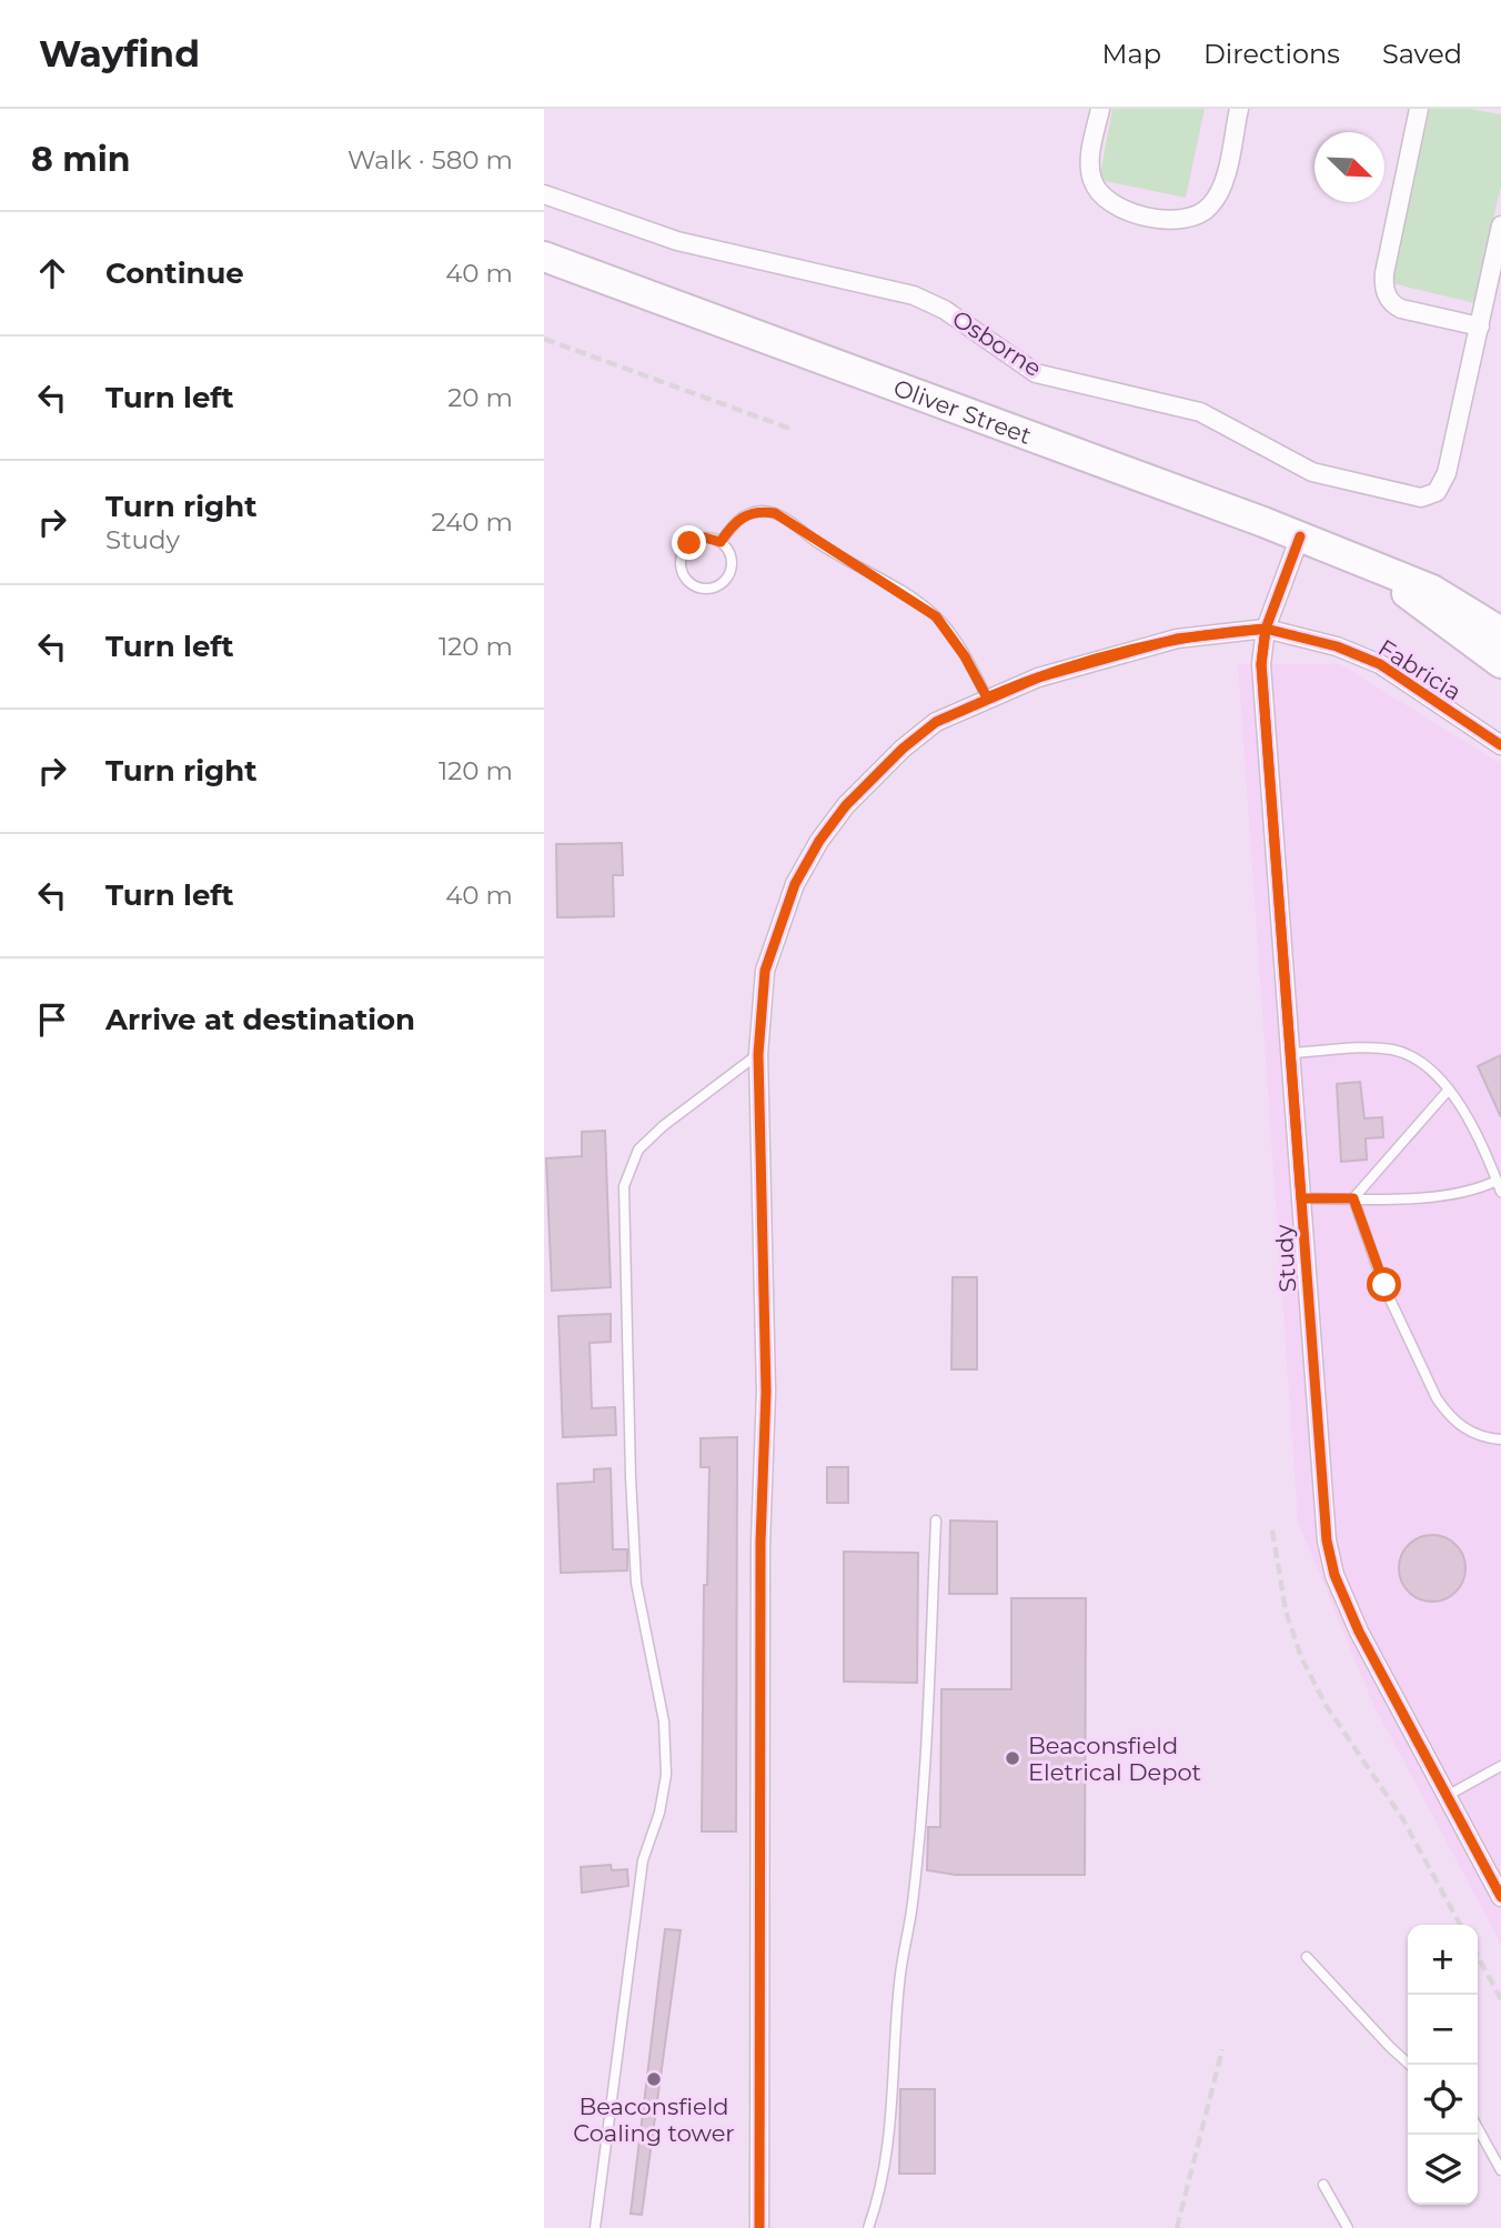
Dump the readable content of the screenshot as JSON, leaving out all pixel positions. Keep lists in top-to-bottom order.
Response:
{
  "streets": {
    "highway": ["Oliver Street"],
    "street": ["Osborne", "Fabricia", "Study"]
  },
  "crossings": [
    ["Oliver Street", "Study"],
    ["Fabricia", "Study"]
  ],
  "places": ["Beaconsfield Eletrical Depot", "Beaconsfield Coaling tower"],
  "north": "bottom right",
  "page": {
    "header": "Wayfind",
    "nav": ["Map", "Directions", "Saved"],
    "heading": ["8 min", "Walk · 580 m"],
    "list": [
      ["Continue", "40 m"],
      ["Turn left", "20 m"],
      ["Turn right", "Study", "240 m"],
      ["Turn left", "120 m"],
      ["Turn right", "120 m"],
      ["Turn left", "40 m"],
      "Arrive at destination"
    ],
    "map_buttons": ["+", "−"]
  }
}
